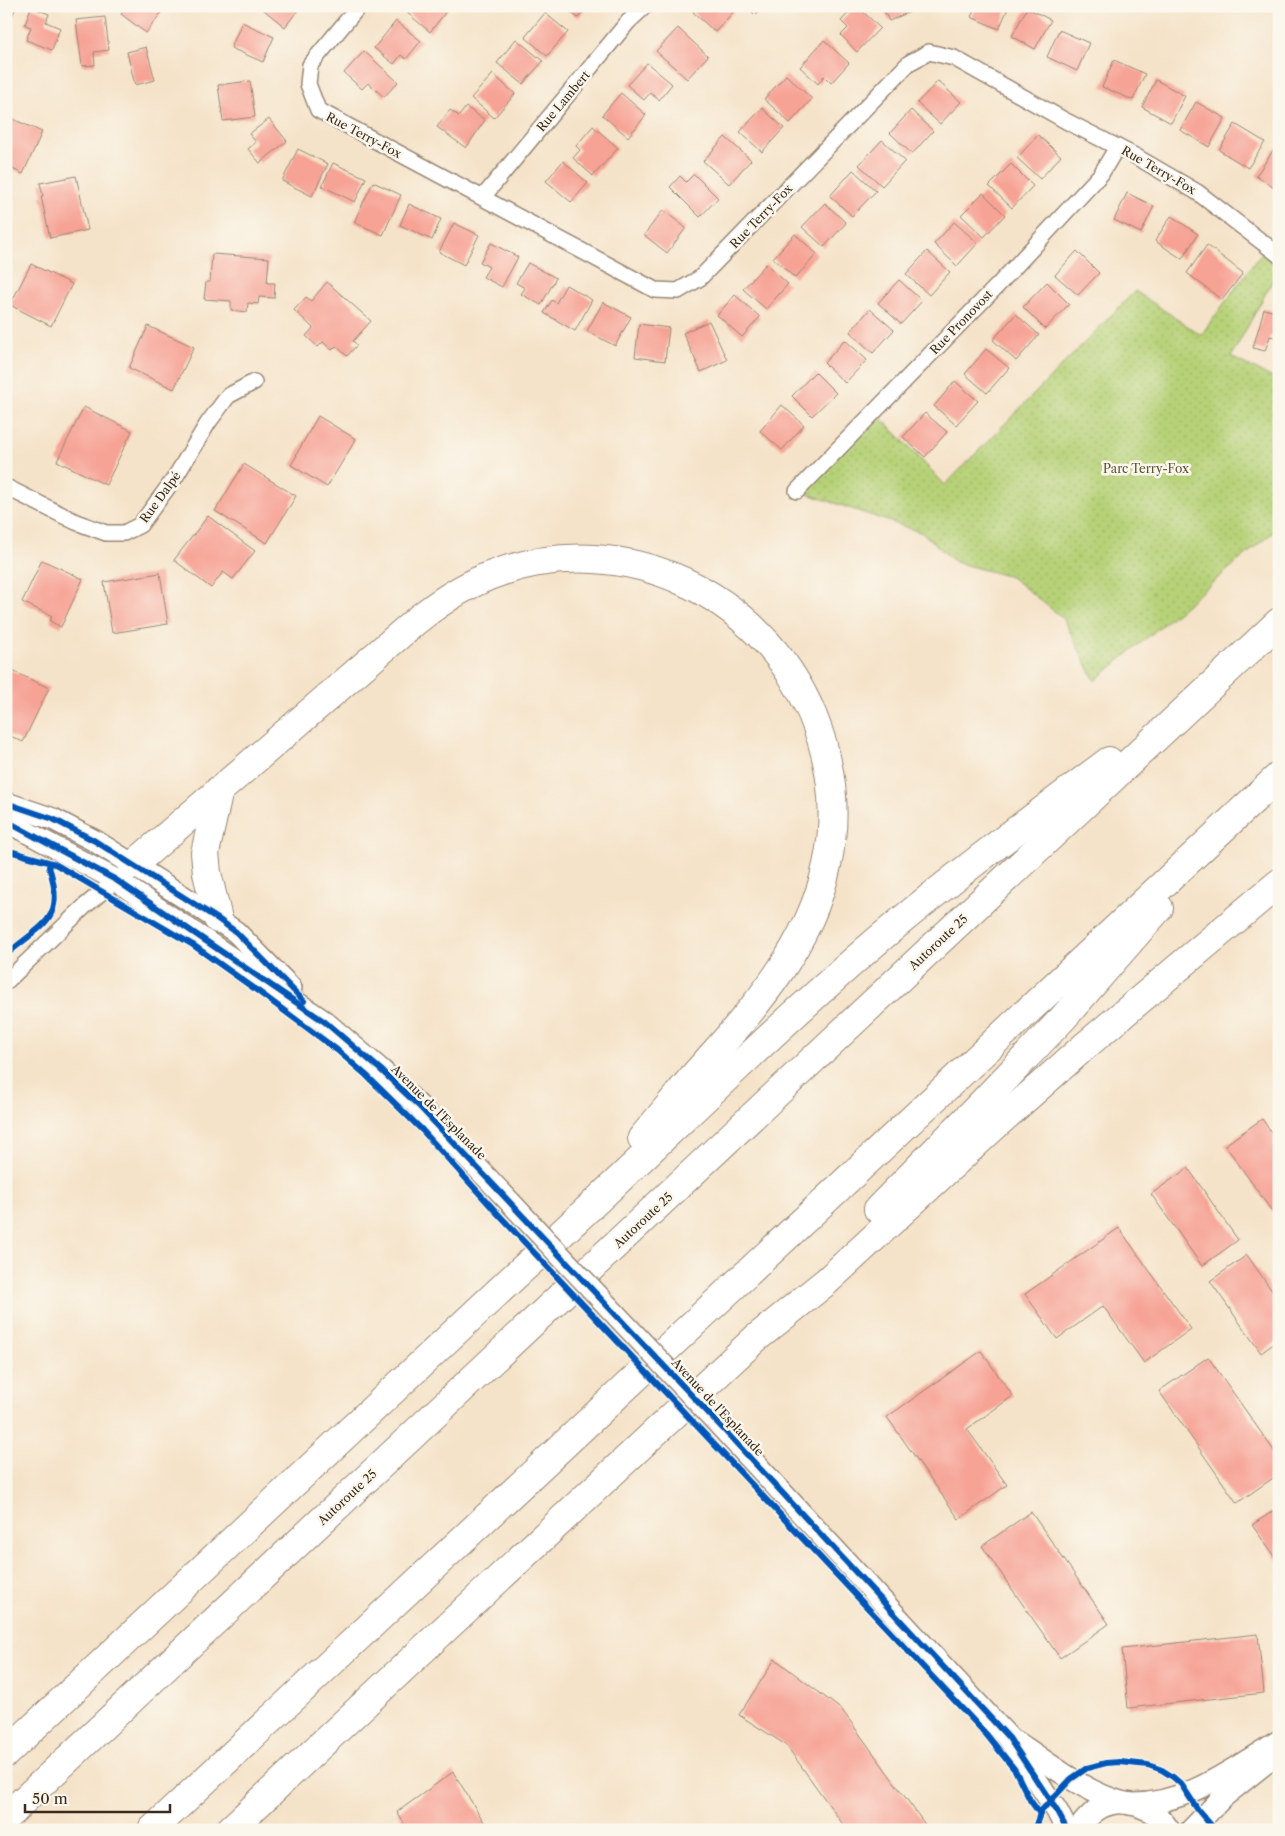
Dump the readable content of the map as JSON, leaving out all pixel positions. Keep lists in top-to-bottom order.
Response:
{
  "streets": {
    "highway": ["Autoroute 25"],
    "street": [
      "Rue Lambert",
      "Rue Terry-Fox",
      "Rue Pronovost",
      "Rue Dalpé",
      "Avenue de l'Esplanade"
    ]
  },
  "crossings": [
    ["Rue Lambert", "Rue Terry-Fox"],
    ["Rue Terry-Fox", "Rue Pronovost"]
  ],
  "parks": ["Parc Terry-Fox"],
  "scale_bar": "50 m"
}
